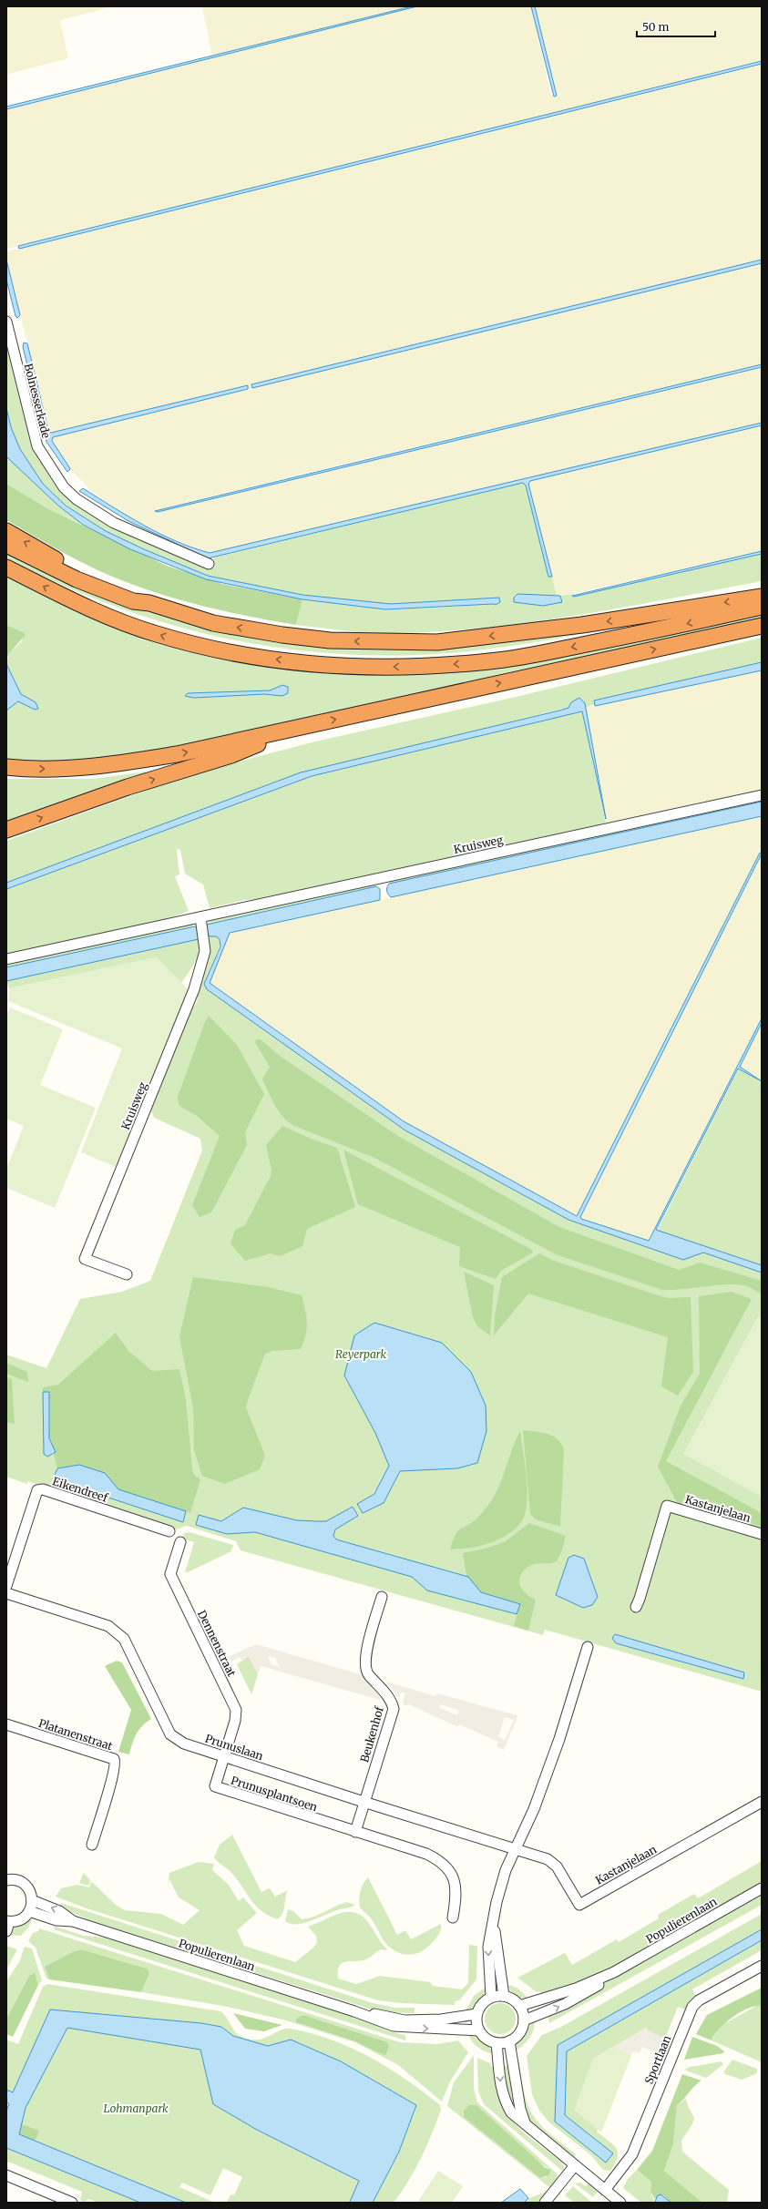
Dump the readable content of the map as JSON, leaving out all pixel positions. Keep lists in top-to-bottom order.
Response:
{
  "streets": {
    "street": [
      "Bolnesserkade",
      "Kruisweg",
      "Eikendreef",
      "Kastanjelaan",
      "Dennenstraat",
      "Platanenstraat",
      "Beukenhof",
      "Prunuslaan",
      "Prunusplantsoen",
      "Populierenlaan",
      "Sportlaan"
    ]
  },
  "crossings": [
    ["Kastanjelaan", "Prunuslaan"],
    ["Dennenstraat", "Prunuslaan"],
    ["Dennenstraat", "Prunusplantsoen"],
    ["Beukenhof", "Prunuslaan"],
    ["Prunuslaan", "Prunusplantsoen"]
  ],
  "parks": ["Reyerpark", "Lohmanpark"],
  "scale_bar": "50 m"
}
